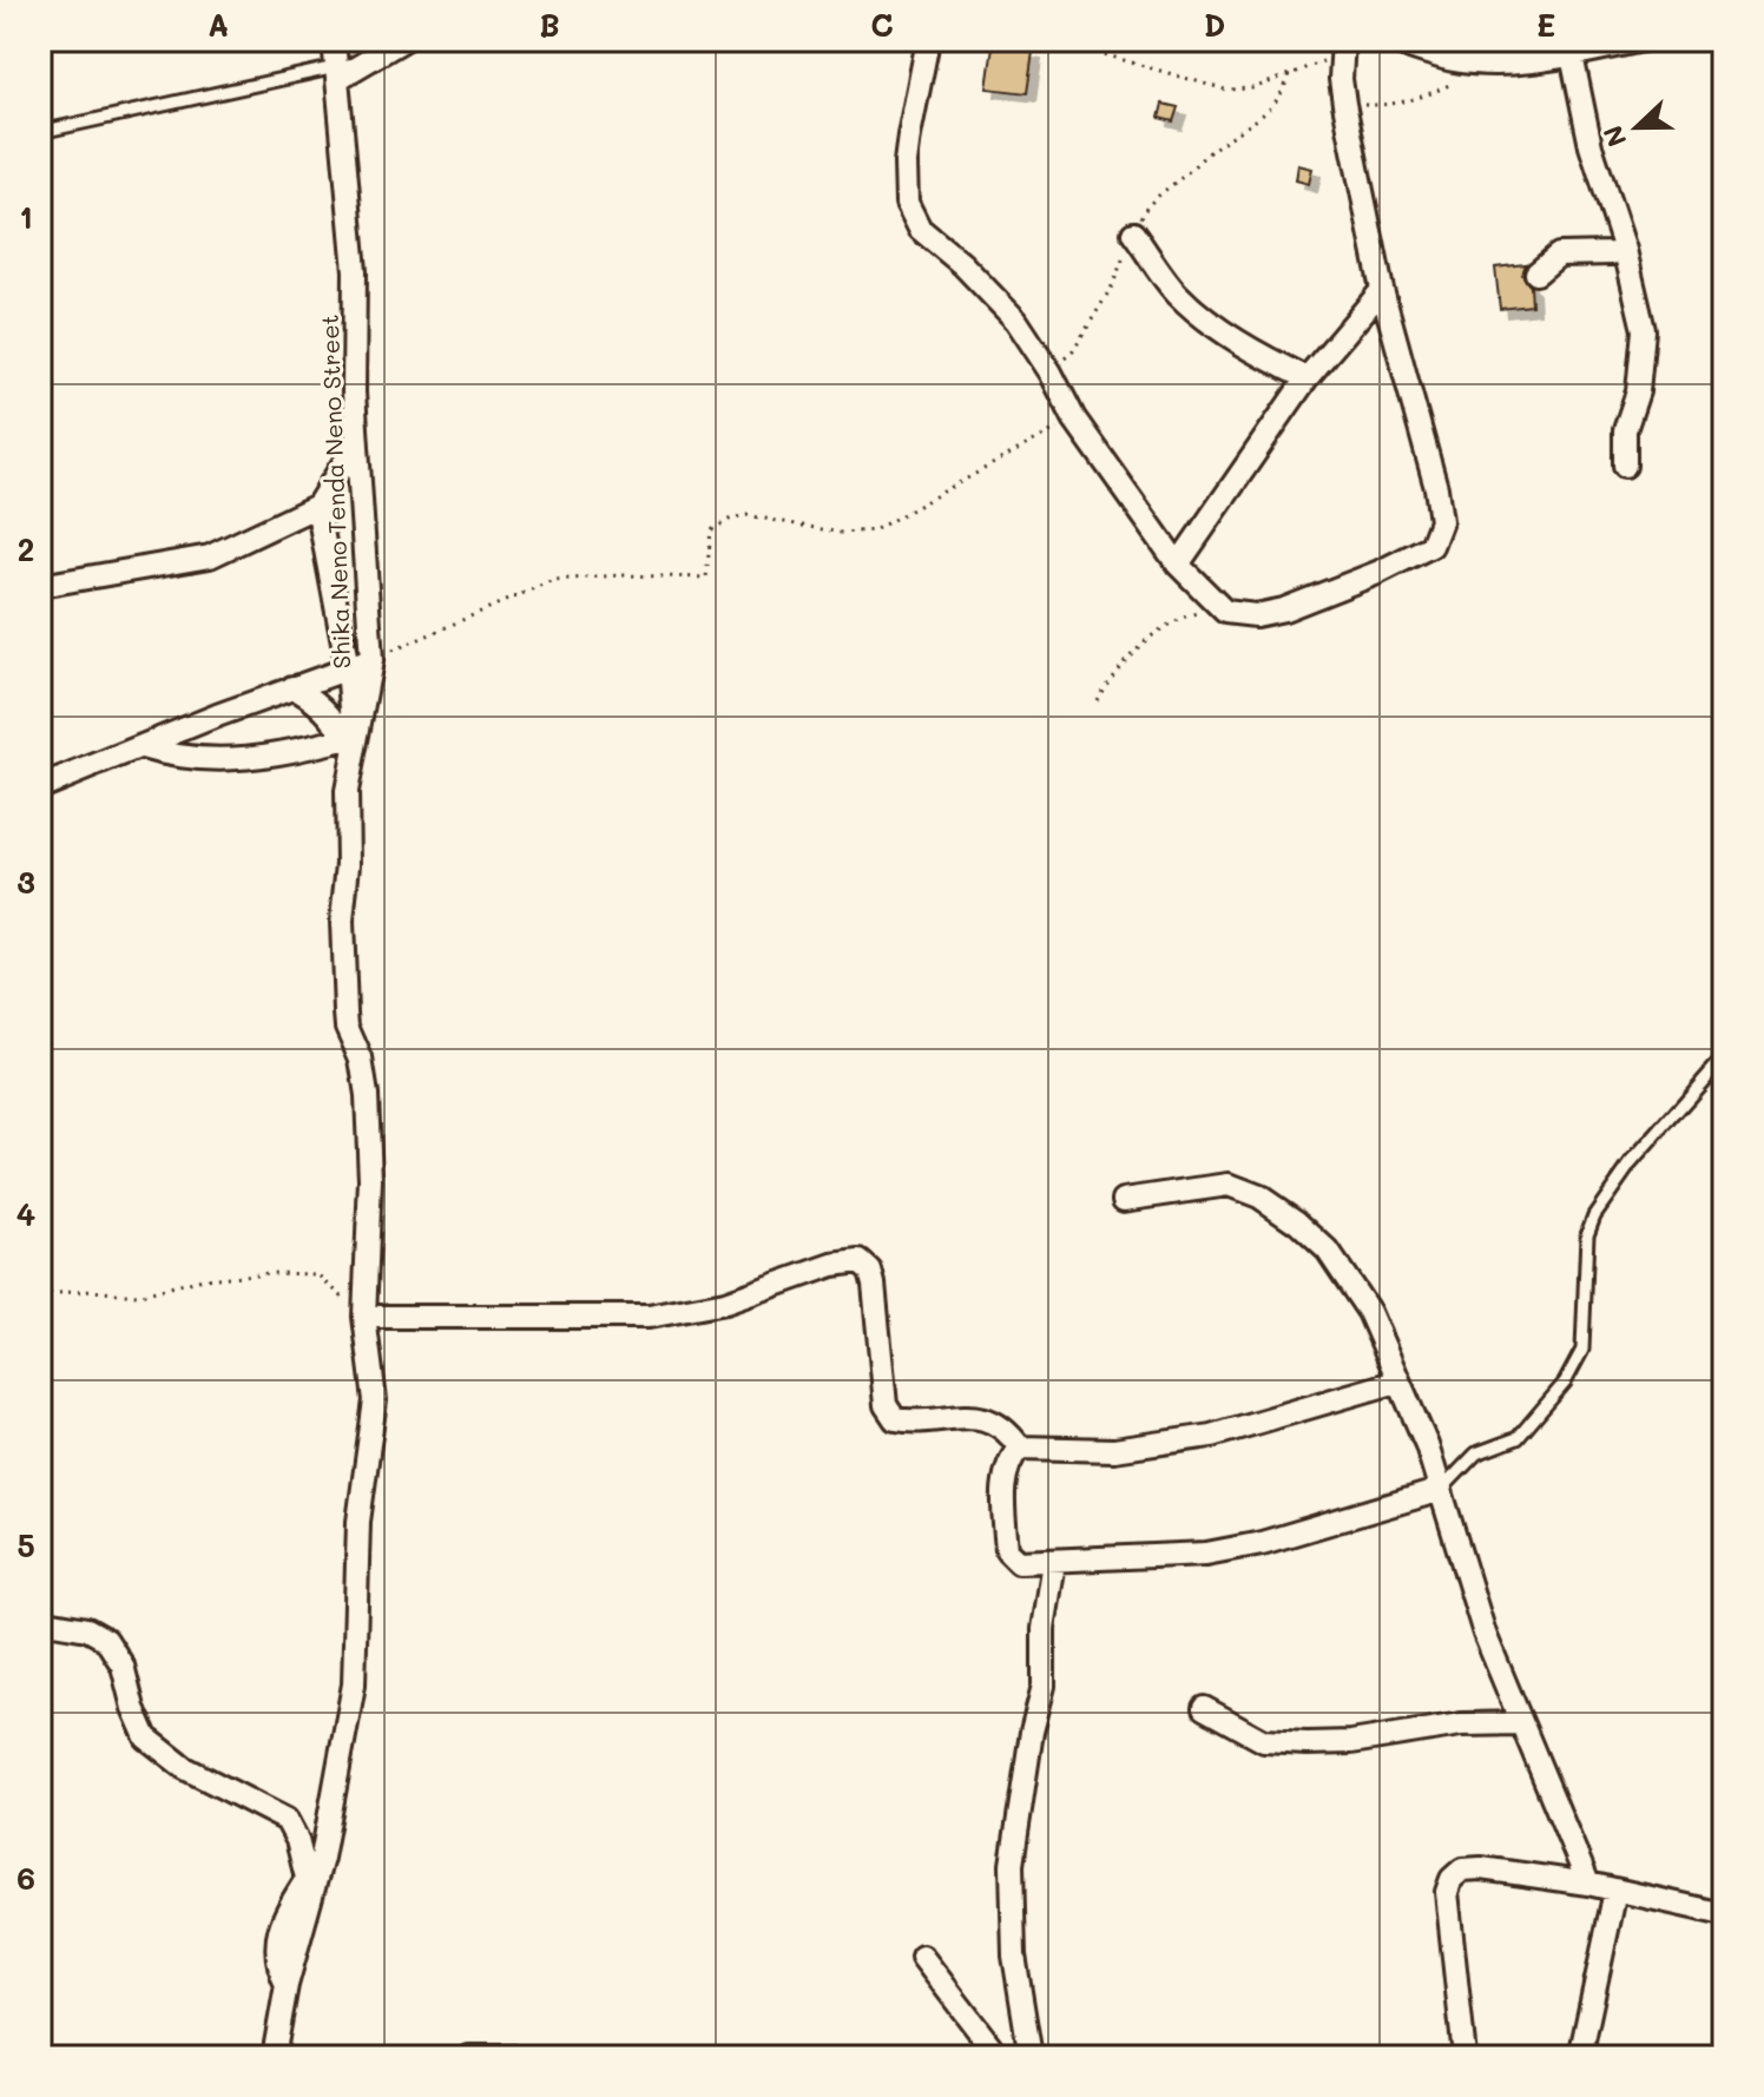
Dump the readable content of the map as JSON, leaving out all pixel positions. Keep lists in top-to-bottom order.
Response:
{
  "streets": {
    "street": ["Shika Neno Tenda Neno Street"]
  },
  "north": "left",
  "grid": {
    "columns": [
      "A",
      "B",
      "C",
      "D",
      "E"
    ],
    "rows": [
      "1",
      "2",
      "3",
      "4",
      "5",
      "6"
    ]
  }
}
